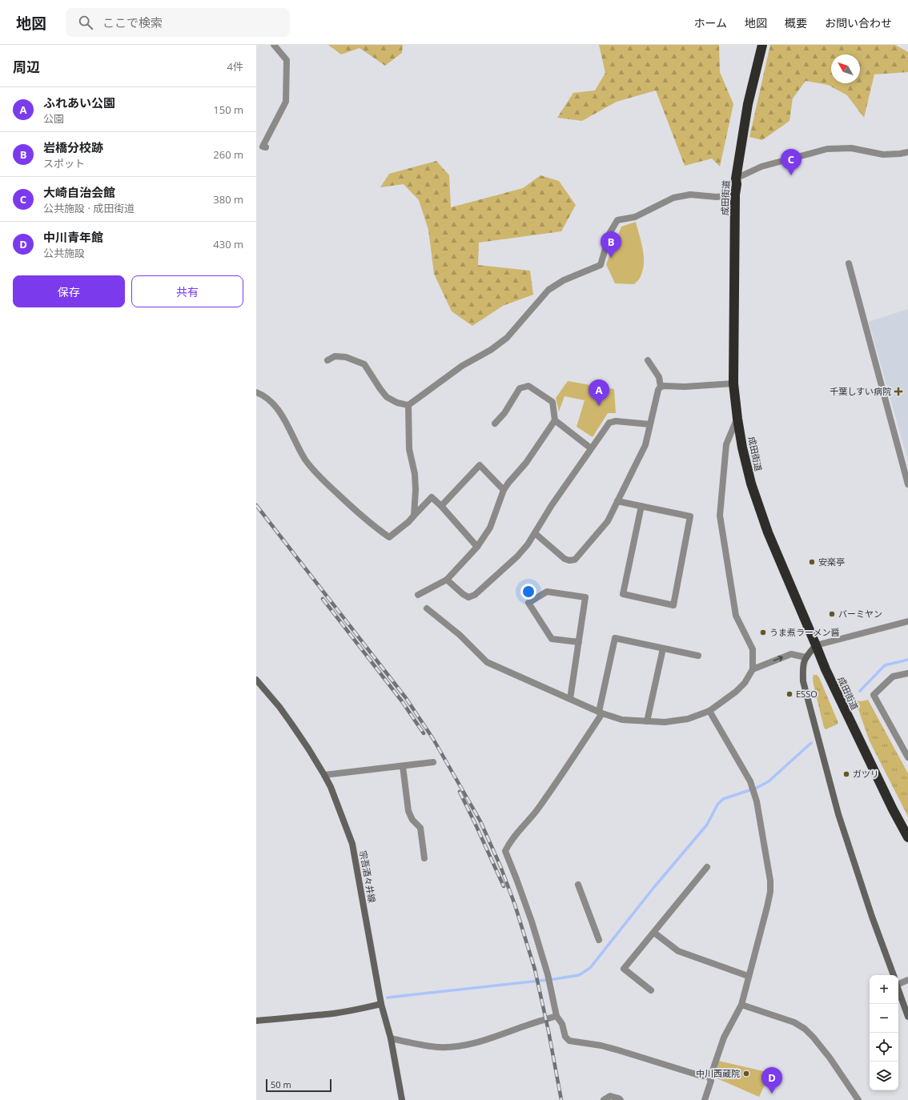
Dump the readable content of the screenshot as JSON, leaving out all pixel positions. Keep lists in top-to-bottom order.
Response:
{
  "streets": {
    "highway": ["成田街道"],
    "street": ["宗吾酒々井線"]
  },
  "places": {
    "health": ["千葉しすい病院"],
    "other": [
      "安楽亭",
      "バーミヤン",
      "うま煮ラーメン醤",
      "ESSO",
      "ガツリ",
      "中川西蔵院"
    ]
  },
  "scale_bar": "50 m",
  "north": "top left",
  "page": {
    "header": "地図",
    "search": "ここで検索",
    "nav": [
      "ホーム",
      "地図",
      "概要",
      "お問い合わせ"
    ],
    "heading": ["周辺", "4件"],
    "list": [
      {
        "mark": "A",
        "name": "ふれあい公園",
        "note": "公園",
        "value": "150 m"
      },
      {
        "mark": "B",
        "name": "岩橋分校跡",
        "note": "スポット",
        "value": "260 m"
      },
      {
        "mark": "C",
        "name": "大崎自治会館",
        "note": "公共施設 · 成田街道",
        "value": "380 m"
      },
      {
        "mark": "D",
        "name": "中川青年館",
        "note": "公共施設",
        "value": "430 m"
      }
    ],
    "pins": [
      "C",
      "B",
      "A",
      "D"
    ],
    "buttons": ["保存", "共有"],
    "map_buttons": ["+", "−"],
    "scale": "50 m"
  }
}
